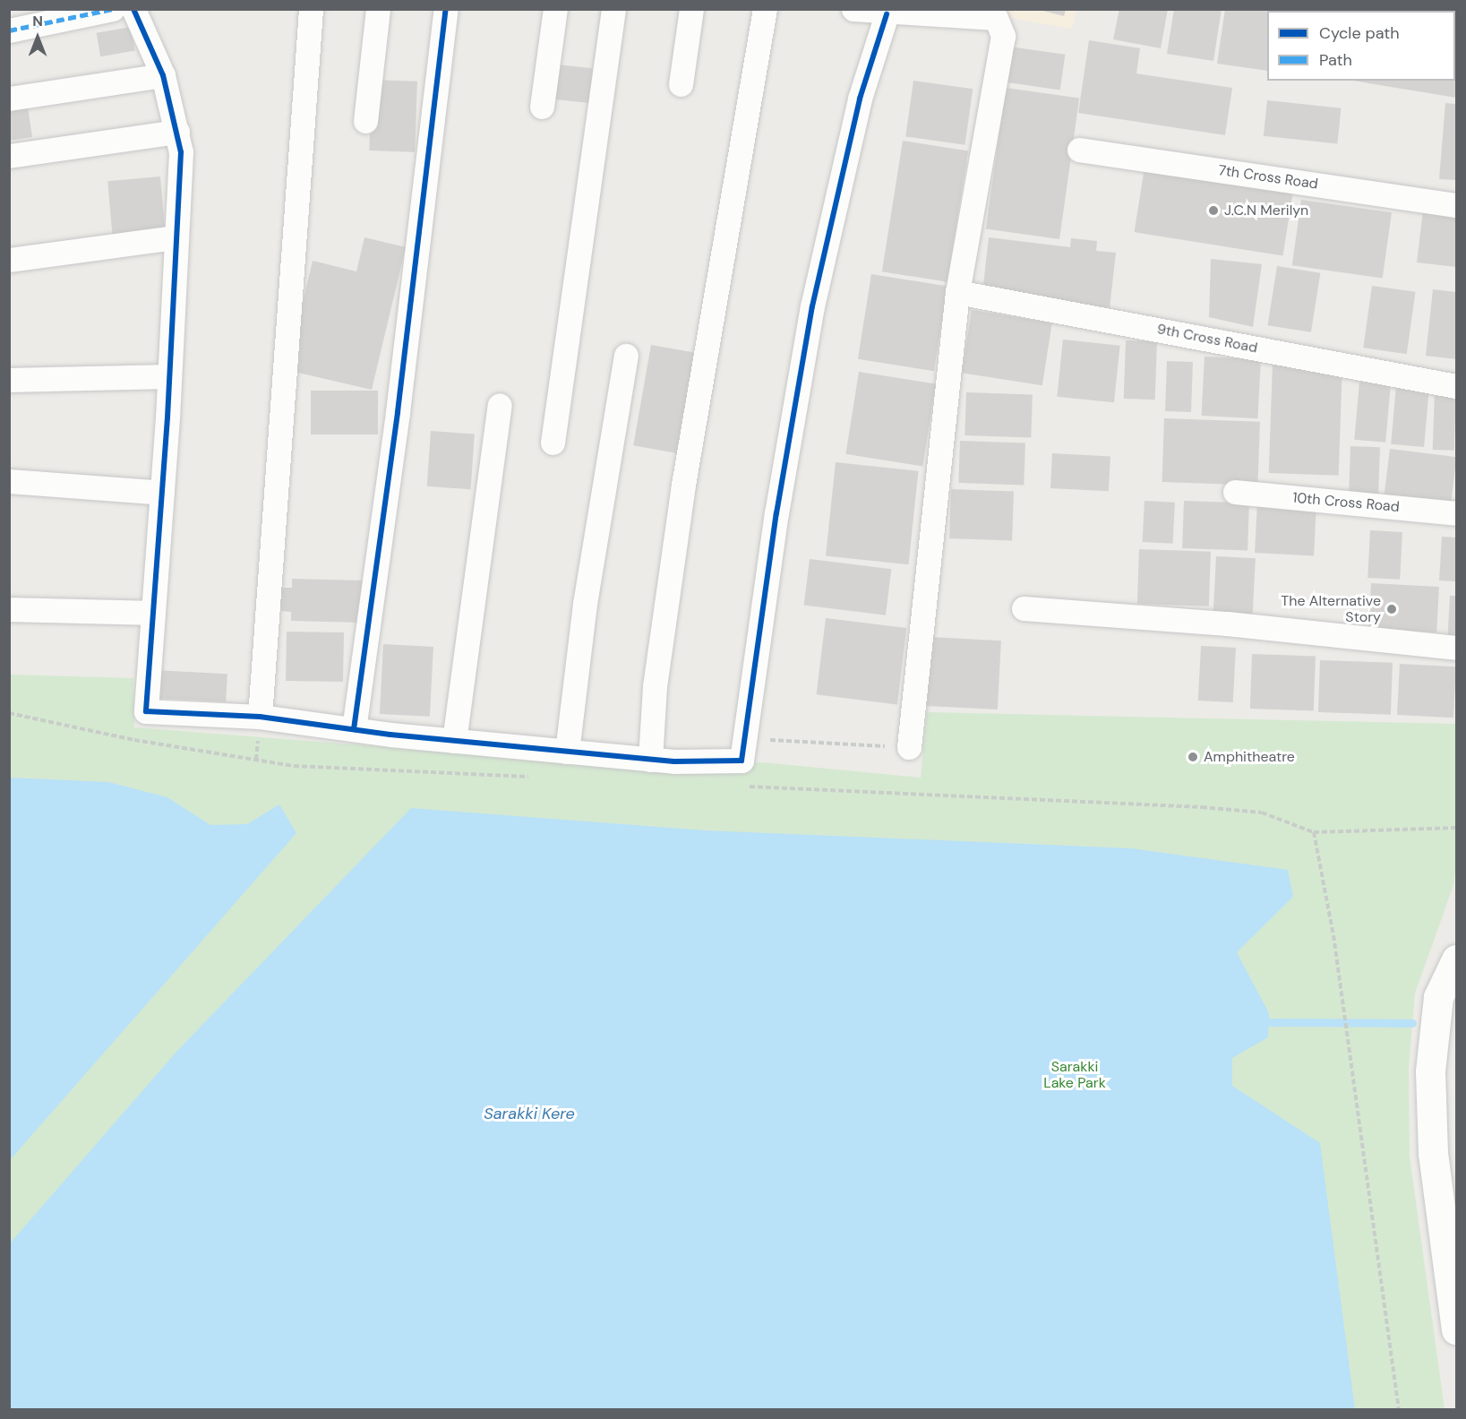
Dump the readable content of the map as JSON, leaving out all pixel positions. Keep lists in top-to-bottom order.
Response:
{
  "streets": {
    "street": ["7th Cross Road", "9th Cross Road", "10th Cross Road"]
  },
  "water": ["Sarakki Kere"],
  "parks": ["Sarakki Lake Park"],
  "places": ["J.C.N Merilyn", "The Alternative Story", "Amphitheatre"],
  "legend": ["Cycle path", "Path"],
  "north": "top"
}
